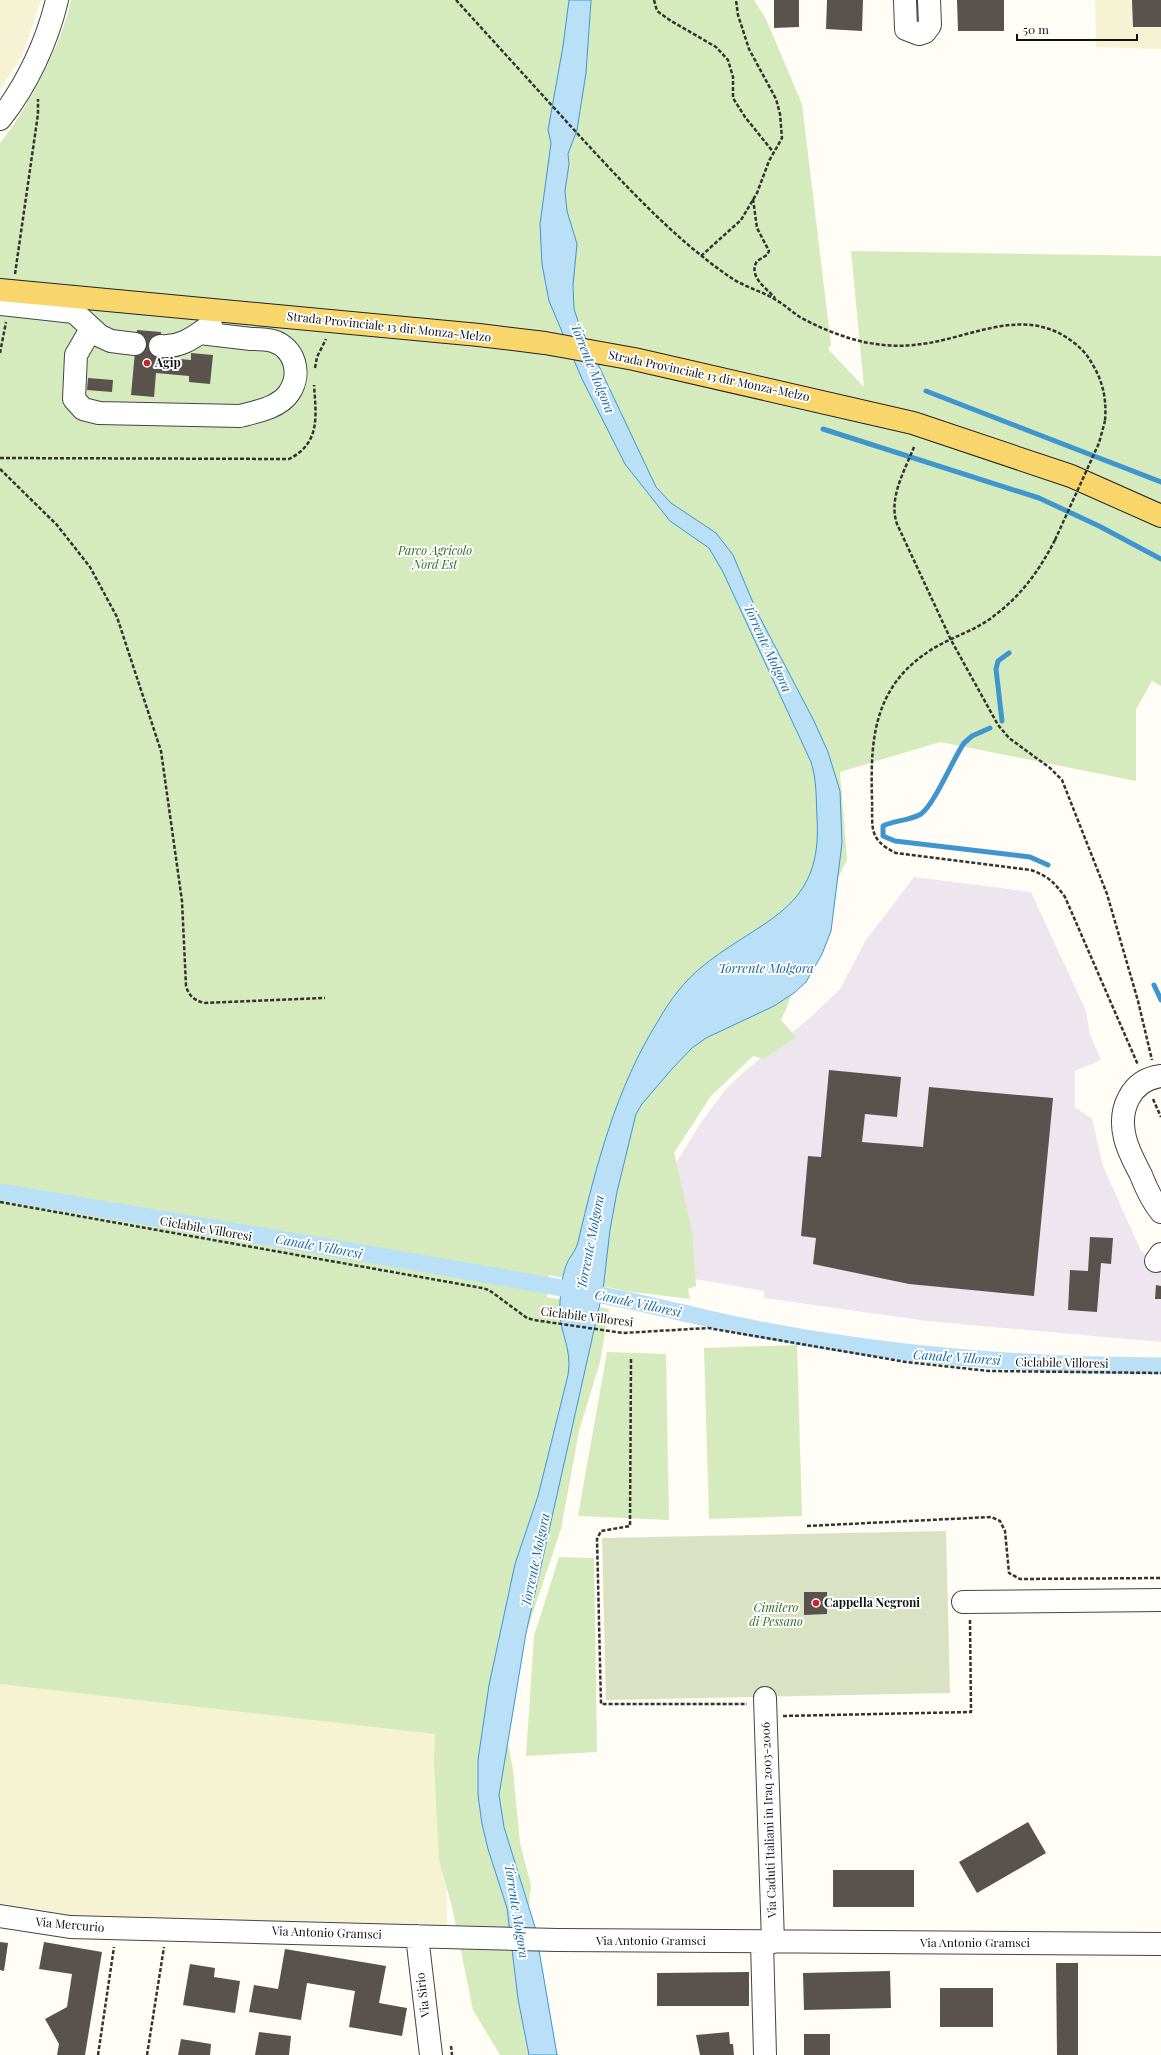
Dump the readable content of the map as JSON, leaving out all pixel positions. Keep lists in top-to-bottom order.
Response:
{
  "streets": {
    "main road": ["Strada Provinciale 13 dir Monza-Melzo"],
    "street": [
      "Via Caduti Italiani in Iraq 2003-2006",
      "Via Mercurio",
      "Via Antonio Gramsci",
      "Via Sirio"
    ],
    "path": ["Ciclabile Villoresi"]
  },
  "crossings": [
    ["Via Caduti Italiani in Iraq 2003-2006", "Via Antonio Gramsci"],
    ["Via Mercurio", "Via Antonio Gramsci"],
    ["Via Antonio Gramsci", "Via Sirio"]
  ],
  "water": ["Torrente Molgora", "Canale Villoresi"],
  "parks": ["Parco Agricolo Nord Est", "Cimitero di Pessano"],
  "places": ["Agip", "Cappella Negroni"],
  "scale_bar": "50 m"
}
